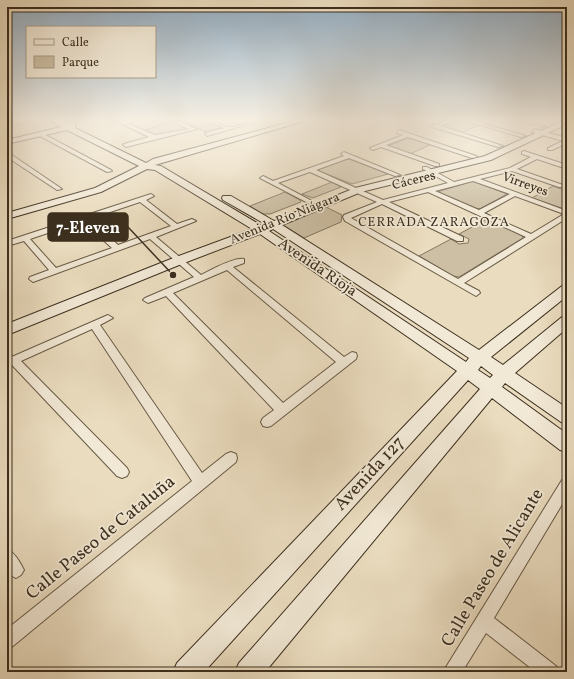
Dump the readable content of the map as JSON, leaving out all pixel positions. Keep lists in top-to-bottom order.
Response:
{
  "streets": {
    "main road": ["Avenida Río Niágara", "Avenida Rioja", "Avenida 127"],
    "street": [
      "Cáceres",
      "Virreyes",
      "Calle Paseo de Cataluña",
      "Calle Paseo de Alicante"
    ]
  },
  "crossings": [
    ["Cáceres", "Virreyes"],
    ["Avenida Río Niágara", "Avenida Rioja"],
    ["Avenida Rioja", "Avenida 127"]
  ],
  "districts": ["CERRADA ZARAGOZA"],
  "places": ["7-Eleven"],
  "legend": ["Calle", "Parque"]
}
